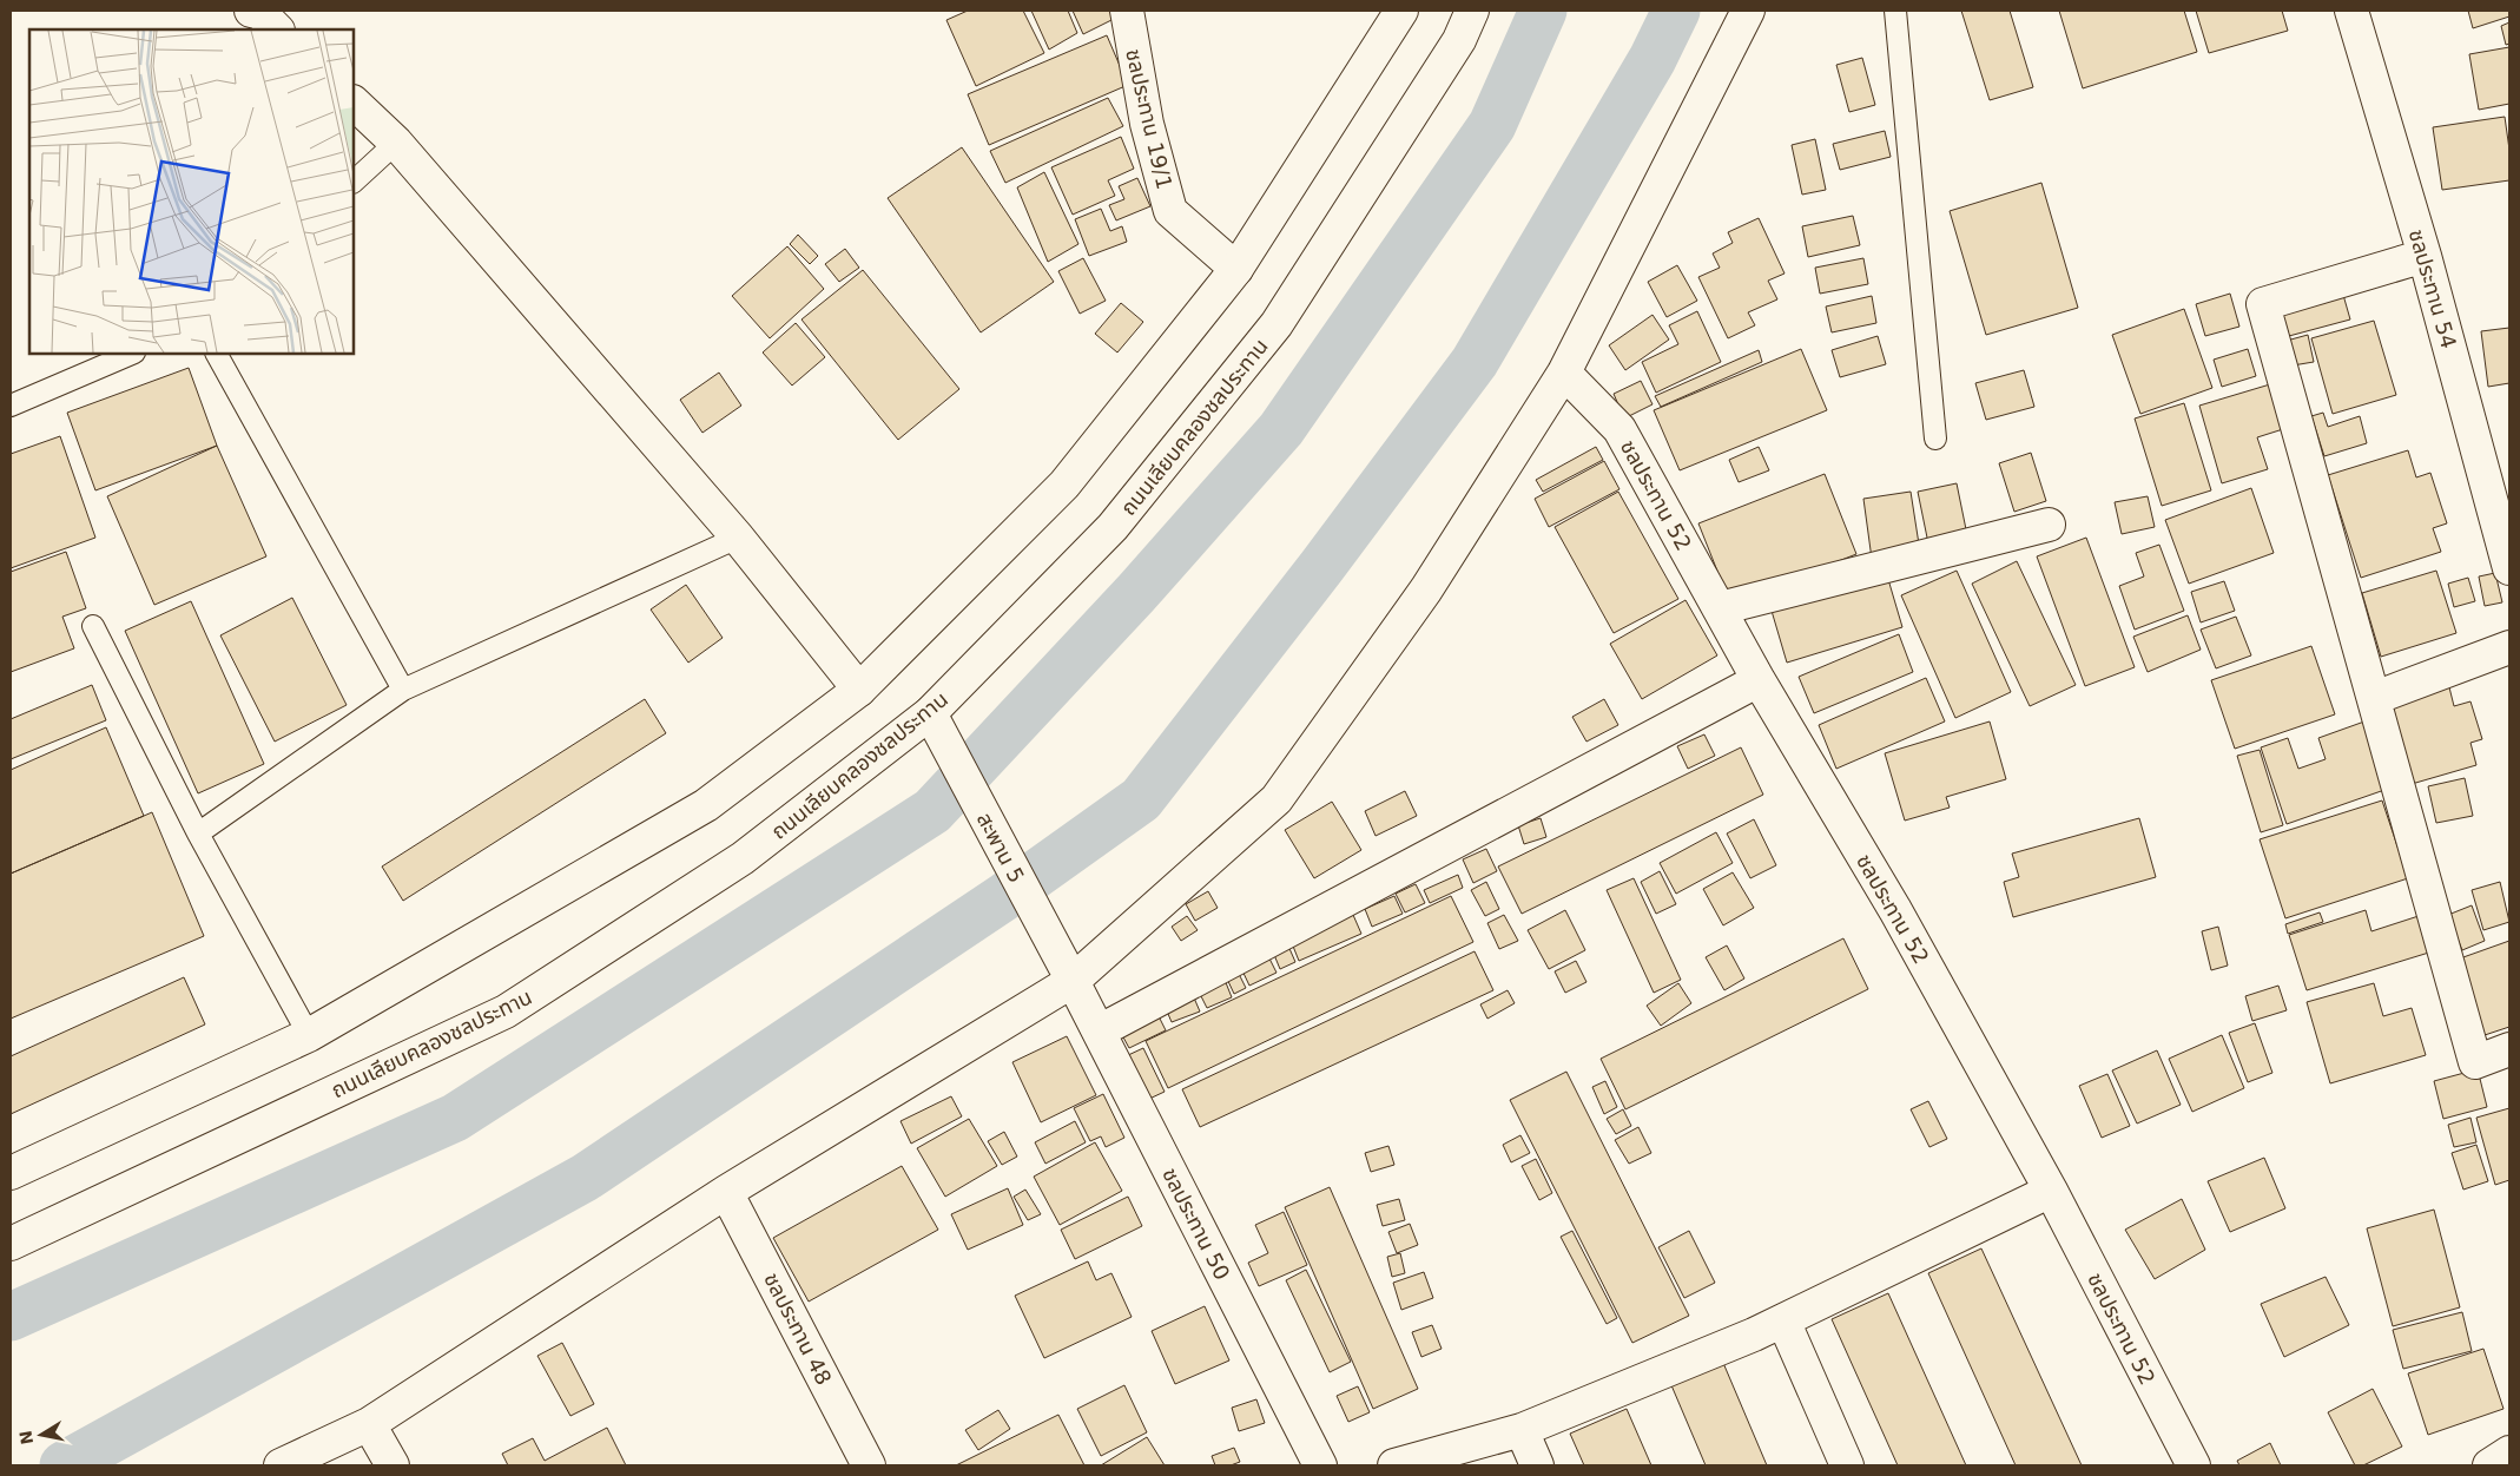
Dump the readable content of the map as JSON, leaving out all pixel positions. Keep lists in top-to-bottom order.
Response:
{
  "streets": {
    "street": [
      "ชลประทาน 19/1",
      "ชลประทาน 54",
      "ถนนเลียบคลองชลประทาน",
      "ชลประทาน 52",
      "สะพาน 5",
      "ชลประทาน 50",
      "ชลประทาน 48"
    ]
  },
  "crossings": [
    ["ถนนเลียบคลองชลประทาน", "สะพาน 5"],
    ["สะพาน 5", "ชลประทาน 50"]
  ],
  "north": "left"
}
